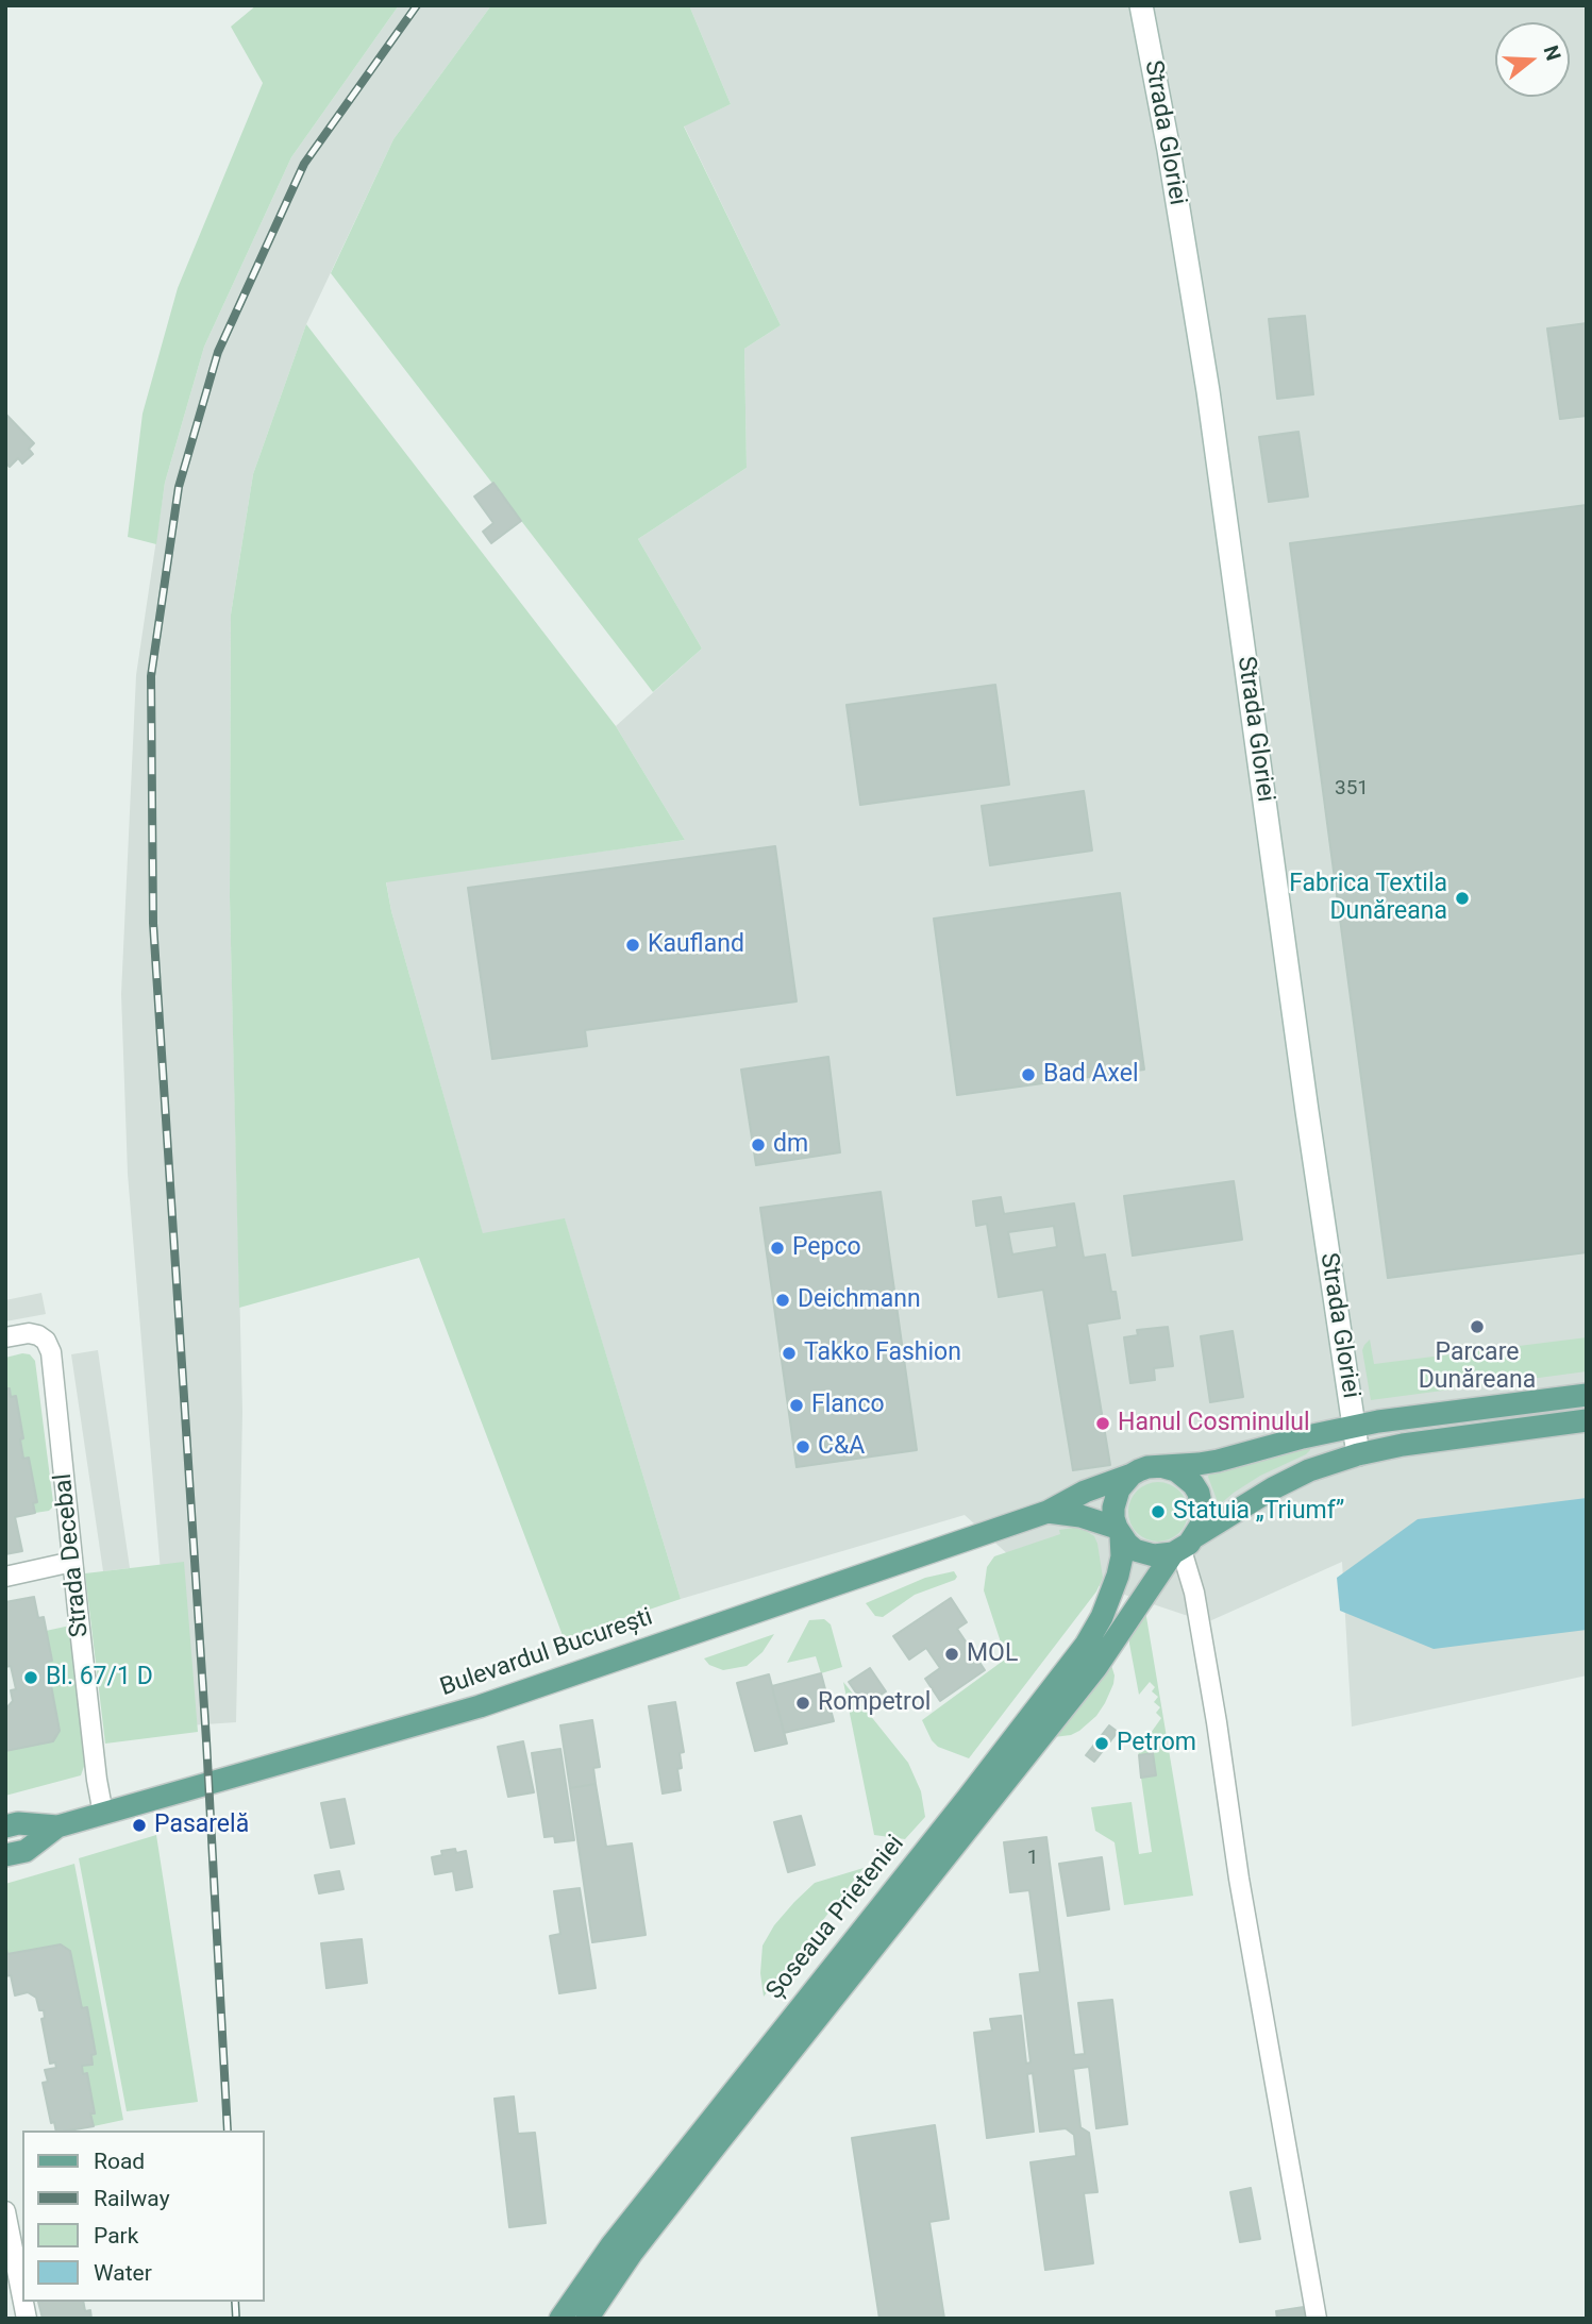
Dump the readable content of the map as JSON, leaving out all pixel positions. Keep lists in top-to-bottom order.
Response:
{
  "streets": {
    "main road": ["Strada Gloriei", "Bulevardul București", "Șoseaua Prieteniei"],
    "street": ["Strada Decebal"]
  },
  "crossings": [
    ["Strada Decebal", "Bulevardul București"],
    ["Bulevardul București", "Șoseaua Prieteniei"]
  ],
  "places": [
    "Fabrica Textila Dunăreana",
    "Kaufland",
    "Bad Axel",
    "dm",
    "Pepco",
    "Deichmann",
    "Parcare Dunăreana",
    "Takko Fashion",
    "Flanco",
    "Hanul Cosminulul",
    "C&A",
    "Statuia „Triumf”",
    "MOL",
    "Bl. 67/1 D",
    "Rompetrol",
    "Petrom",
    "Pasarelă"
  ],
  "house_numbers": ["351", "1"],
  "legend": [
    "Road",
    "Railway",
    "Park",
    "Water"
  ],
  "north": "right"
}
